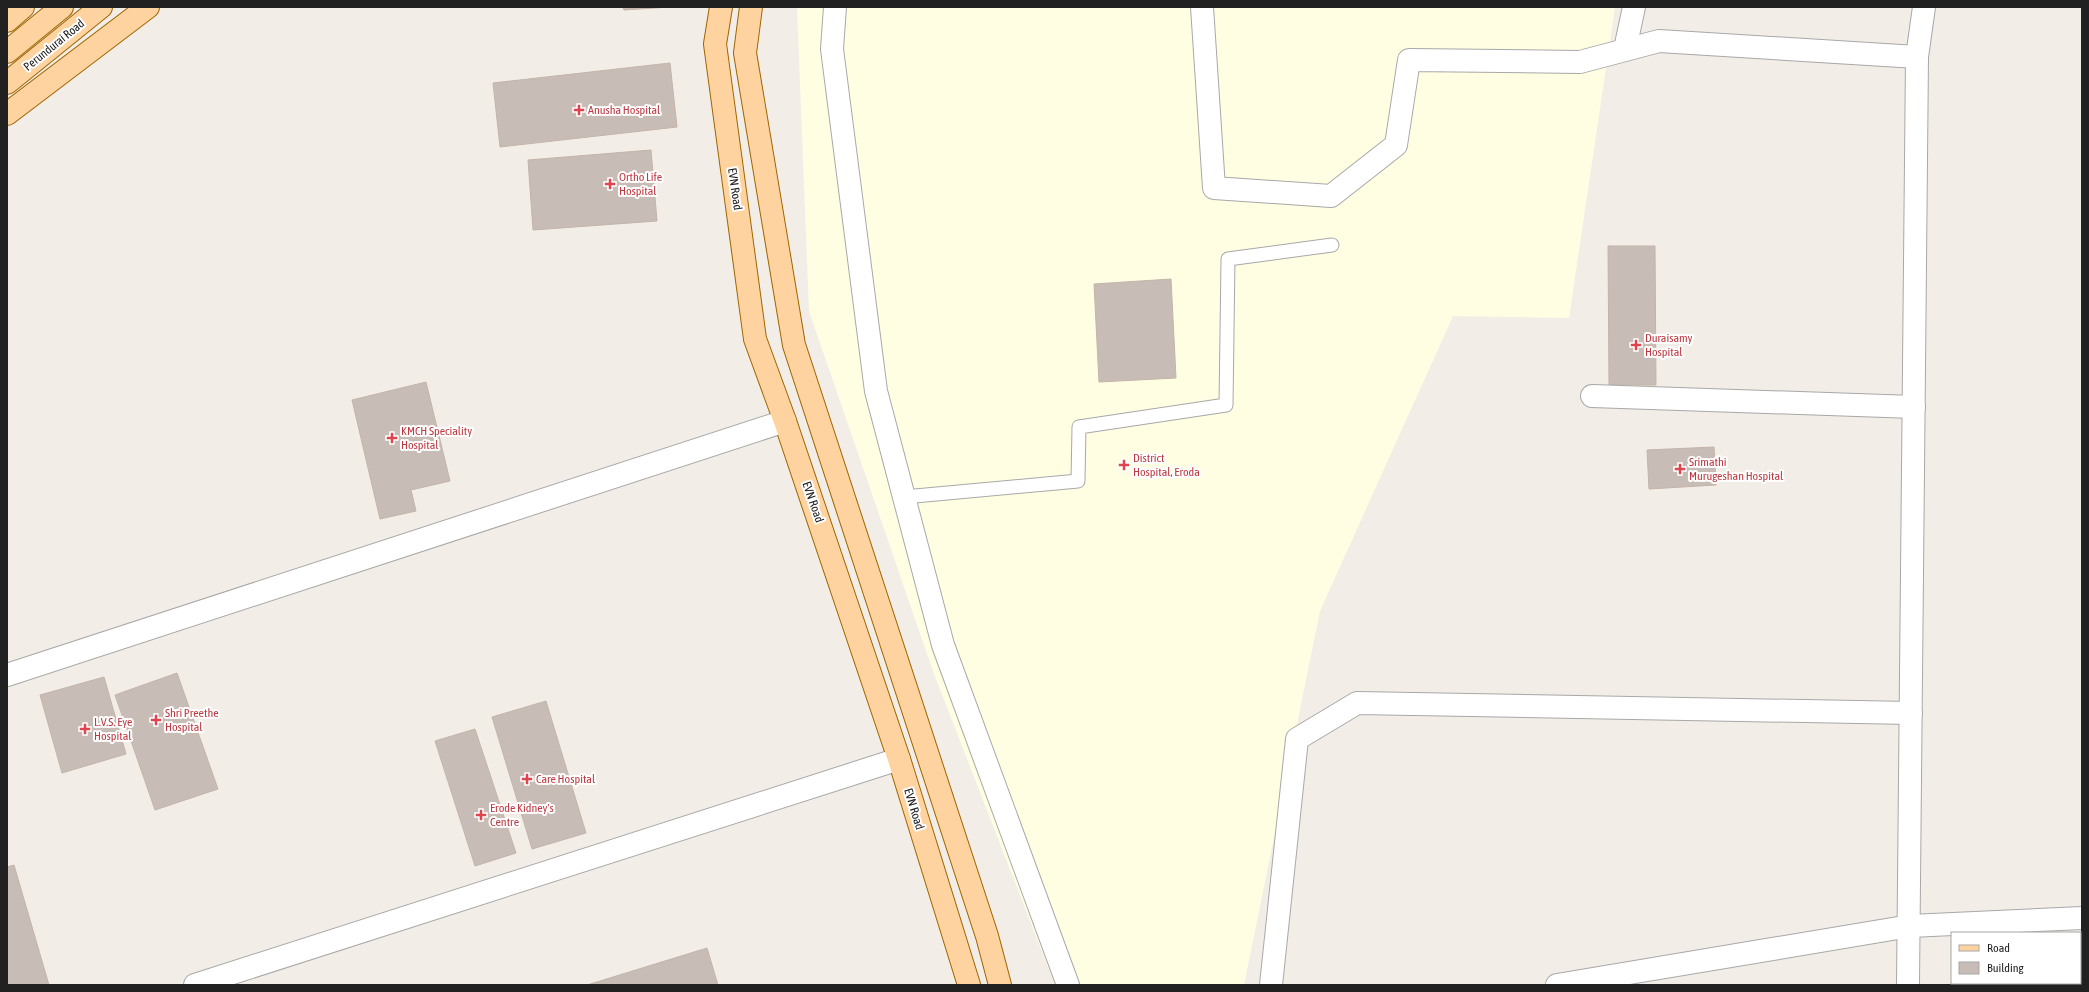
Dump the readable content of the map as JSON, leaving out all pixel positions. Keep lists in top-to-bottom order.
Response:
{
  "streets": {
    "main road": ["Perundurai Road", "EVN Road"]
  },
  "places": {
    "health": [
      "Anusha Hospital",
      "Ortho Life Hospital",
      "Duraisamy Hospital",
      "KMCH Speciality Hospital",
      "District Hospital, Eroda",
      "Srimathi Murugeshan Hospital",
      "Shri Preethe Hospital",
      "L.V.S. Eye Hospital",
      "Care Hospital",
      "Erode Kidney's Centre"
    ]
  },
  "legend": ["Road", "Building"]
}
